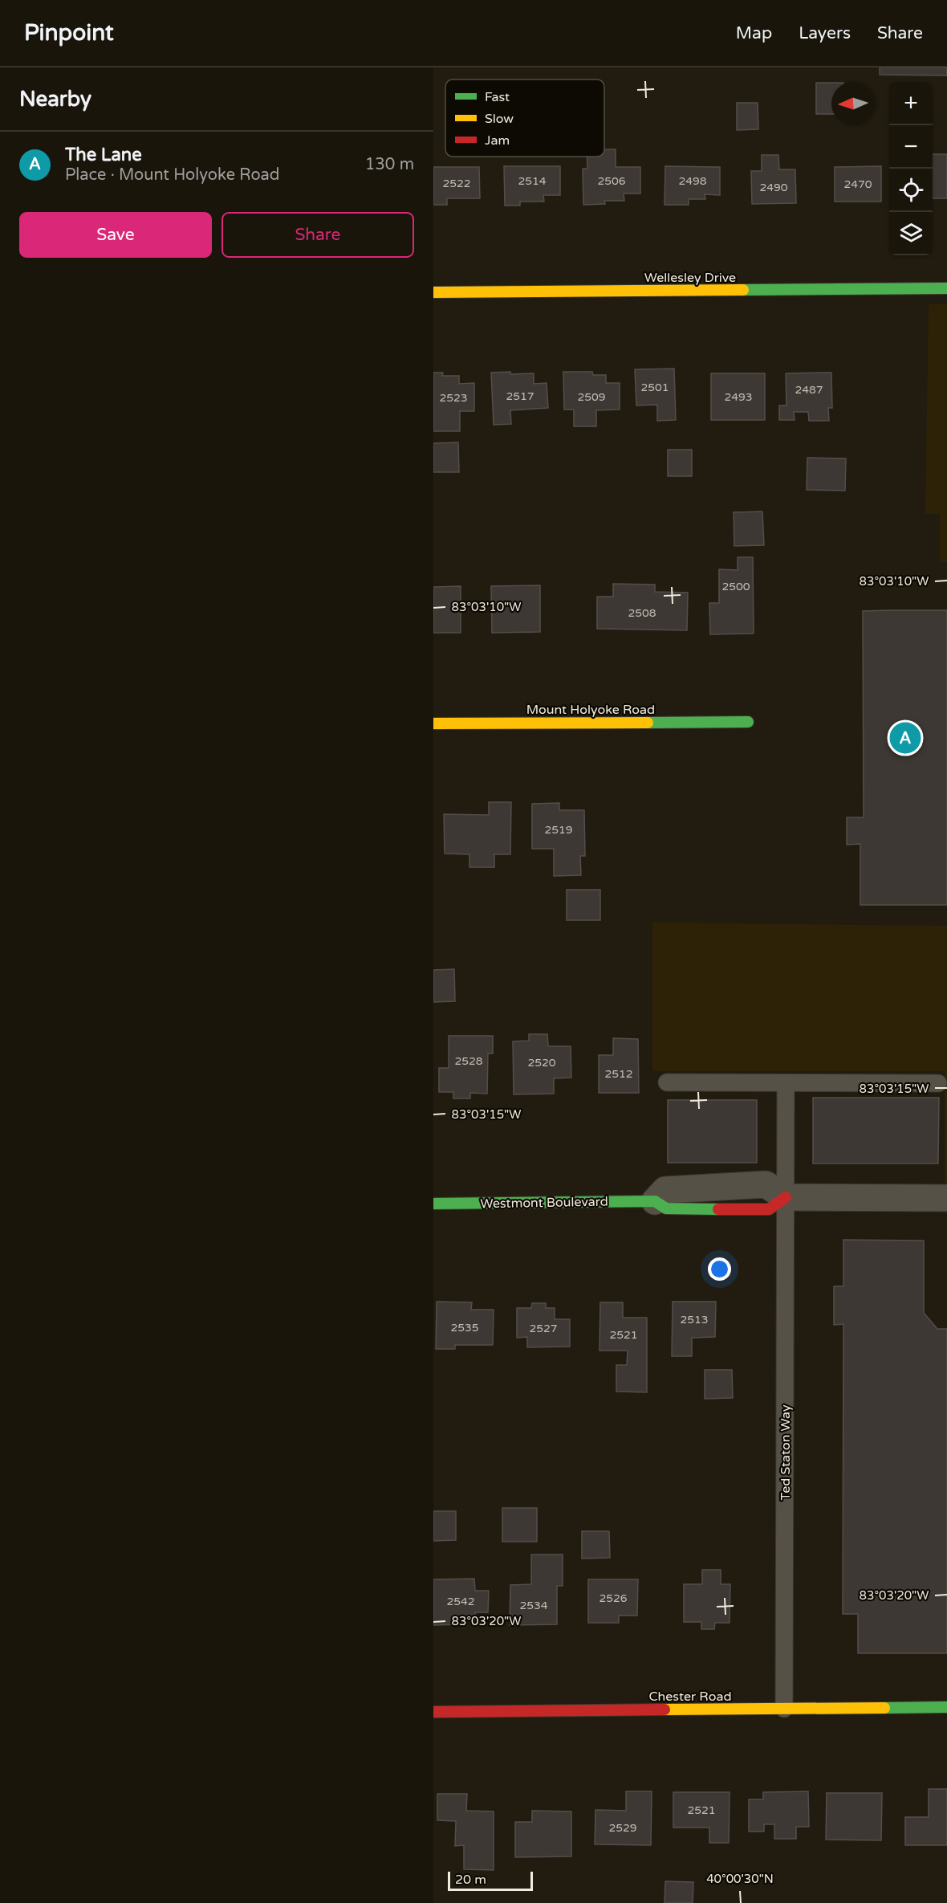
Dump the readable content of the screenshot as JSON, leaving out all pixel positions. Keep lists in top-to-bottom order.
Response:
{
  "streets": {
    "street": [
      "Wellesley Drive",
      "Mount Holyoke Road",
      "Westmont Boulevard",
      "Chester Road"
    ],
    "lane": ["Ted Staton Way"]
  },
  "crossings": [
    ["Westmont Boulevard", "Ted Staton Way"],
    ["Ted Staton Way", "Chester Road"]
  ],
  "house_numbers": [
    "2514",
    "2506",
    "2498",
    "2522",
    "2470",
    "2490",
    "2501",
    "2487",
    "2517",
    "2509",
    "2493",
    "2523",
    "2500",
    "2508",
    "2519",
    "2528",
    "2520",
    "2512",
    "2513",
    "2535",
    "2527",
    "2521",
    "2526",
    "2542",
    "2534",
    "2521",
    "2529"
  ],
  "legend": ["Fast", "Slow", "Jam"],
  "scale_bar": "20 m",
  "north": "left",
  "page": {
    "header": "Pinpoint",
    "nav": ["Map", "Layers", "Share"],
    "heading": "Nearby",
    "map_buttons": ["+", "−"],
    "list": [
      {
        "mark": "A",
        "name": "The Lane",
        "note": "Place · Mount Holyoke Road",
        "value": "130 m"
      }
    ],
    "buttons": ["Save", "Share"],
    "pins": "A",
    "scale": "20 m"
  },
  "coordinates": [
    "83°03'10\"W",
    "83°03'15\"W",
    "83°03'20\"W",
    "40°00'30\"N"
  ]
}
